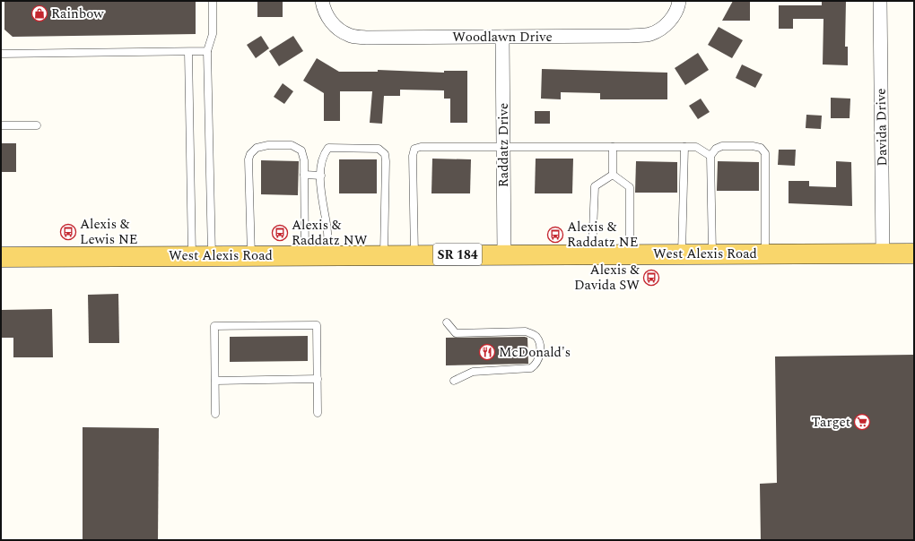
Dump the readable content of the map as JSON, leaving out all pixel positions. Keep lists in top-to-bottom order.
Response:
{
  "streets": {
    "main road": ["West Alexis Road", "SR 184"],
    "street": ["Woodlawn Drive", "Davida Drive", "Raddatz Drive"]
  },
  "crossings": [
    ["Woodlawn Drive", "Raddatz Drive"],
    ["Davida Drive", "West Alexis Road"],
    ["Raddatz Drive", "West Alexis Road"]
  ],
  "places": {
    "shop": ["Rainbow"],
    "bus stop": [
      "Alexis & Lewis NE",
      "Alexis & Raddatz NW",
      "Alexis & Raddatz NE",
      "Alexis & Davida SW"
    ],
    "restaurant": ["McDonald's"],
    "supermarket": ["Target"]
  }
}
